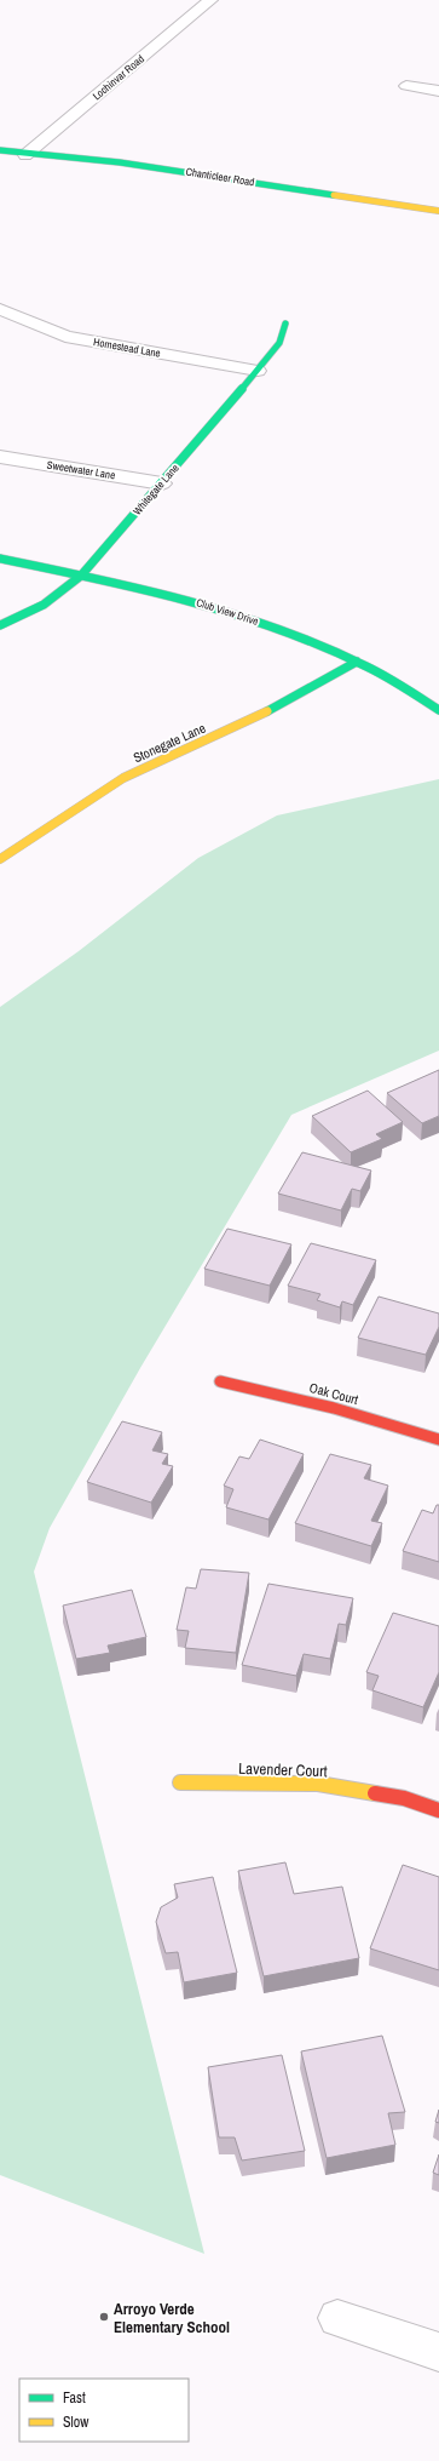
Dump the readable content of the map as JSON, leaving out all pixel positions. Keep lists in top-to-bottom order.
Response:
{
  "streets": {
    "street": [
      "Lochinvar Road",
      "Chanticleer Road",
      "Homestead Lane",
      "Sweetwater Lane",
      "Whitegate Lane",
      "Club View Drive",
      "Stonegate Lane",
      "Oak Court",
      "Lavender Court"
    ]
  },
  "crossings": [
    ["Lochinvar Road", "Chanticleer Road"],
    ["Homestead Lane", "Whitegate Lane"],
    ["Sweetwater Lane", "Whitegate Lane"],
    ["Whitegate Lane", "Club View Drive"],
    ["Club View Drive", "Stonegate Lane"]
  ],
  "places": ["Arroyo Verde Elementary School"],
  "legend": ["Fast", "Slow"]
}
